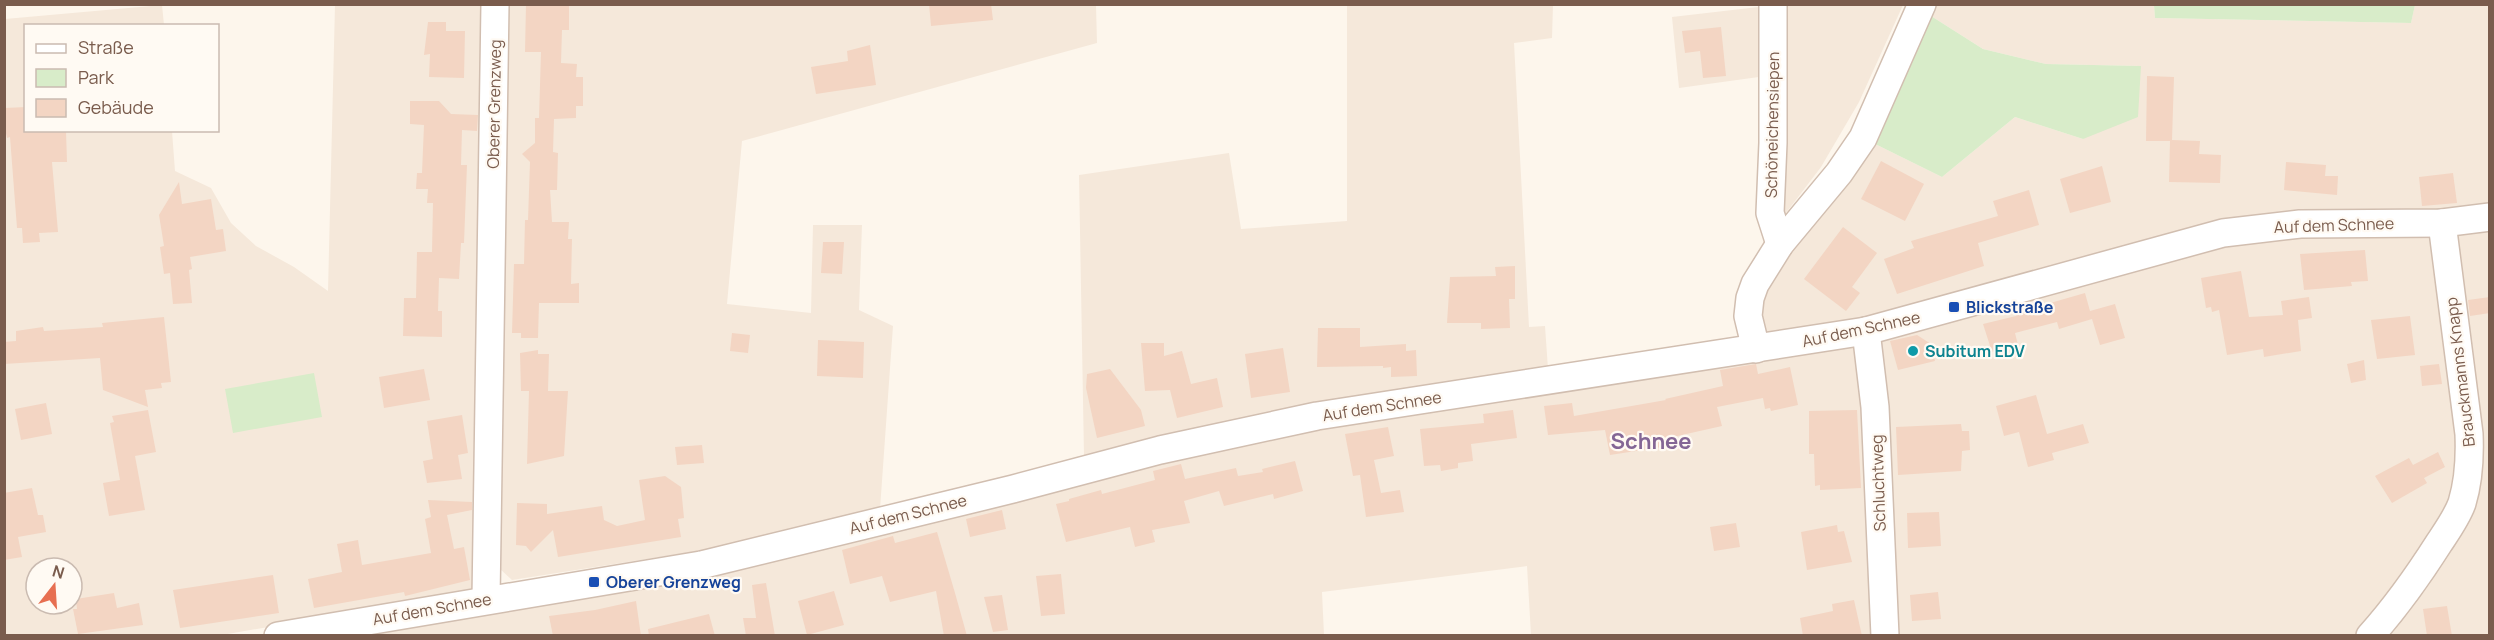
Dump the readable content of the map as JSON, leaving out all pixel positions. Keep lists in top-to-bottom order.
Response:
{
  "streets": {
    "street": [
      "Oberer Grenzweg",
      "Schöneichensiepen",
      "Auf dem Schnee",
      "Brauckmanns Knapp",
      "Schluchtweg"
    ]
  },
  "crossings": [
    ["Oberer Grenzweg", "Auf dem Schnee"],
    ["Auf dem Schnee", "Brauckmanns Knapp"],
    ["Auf dem Schnee", "Schluchtweg"]
  ],
  "districts": ["Schnee"],
  "places": {
    "transit": ["Blickstraße", "Oberer Grenzweg"],
    "other": ["Subitum EDV"]
  },
  "legend": ["Straße", "Park", "Gebäude"],
  "north": "top"
}
